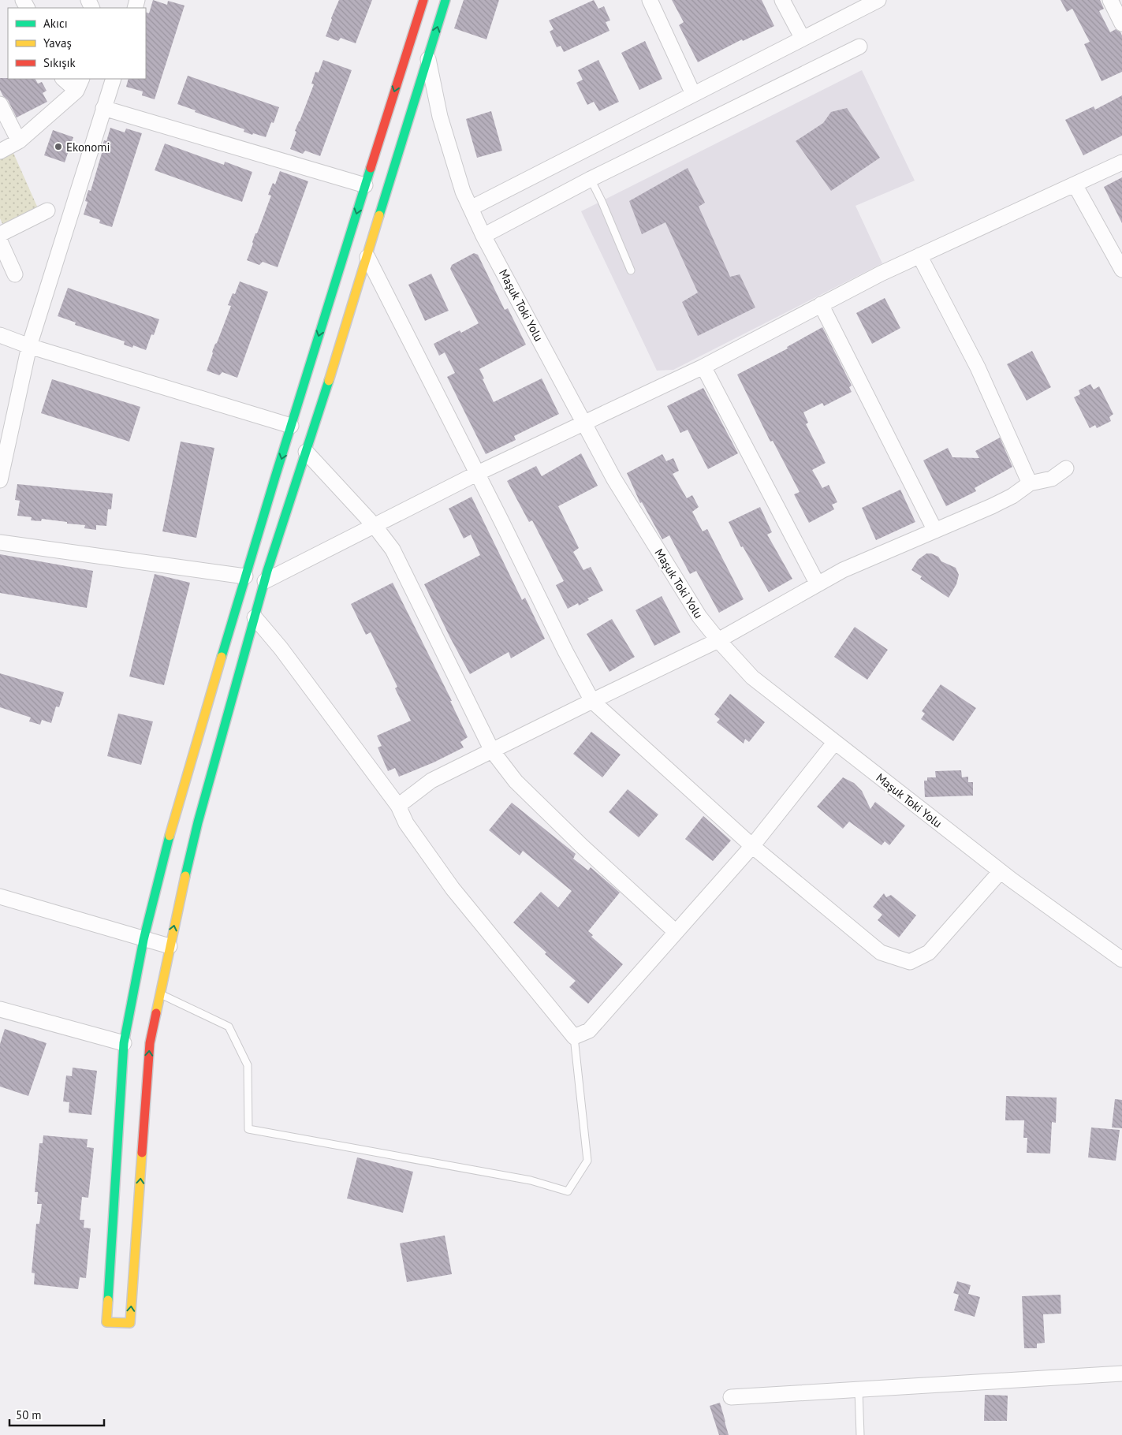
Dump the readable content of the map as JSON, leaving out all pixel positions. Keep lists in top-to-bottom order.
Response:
{
  "streets": {
    "street": ["Maşuk Toki Yolu"]
  },
  "places": ["Ekonomi"],
  "legend": ["Akıcı", "Yavaş", "Sıkışık"],
  "scale_bar": "50 m"
}
